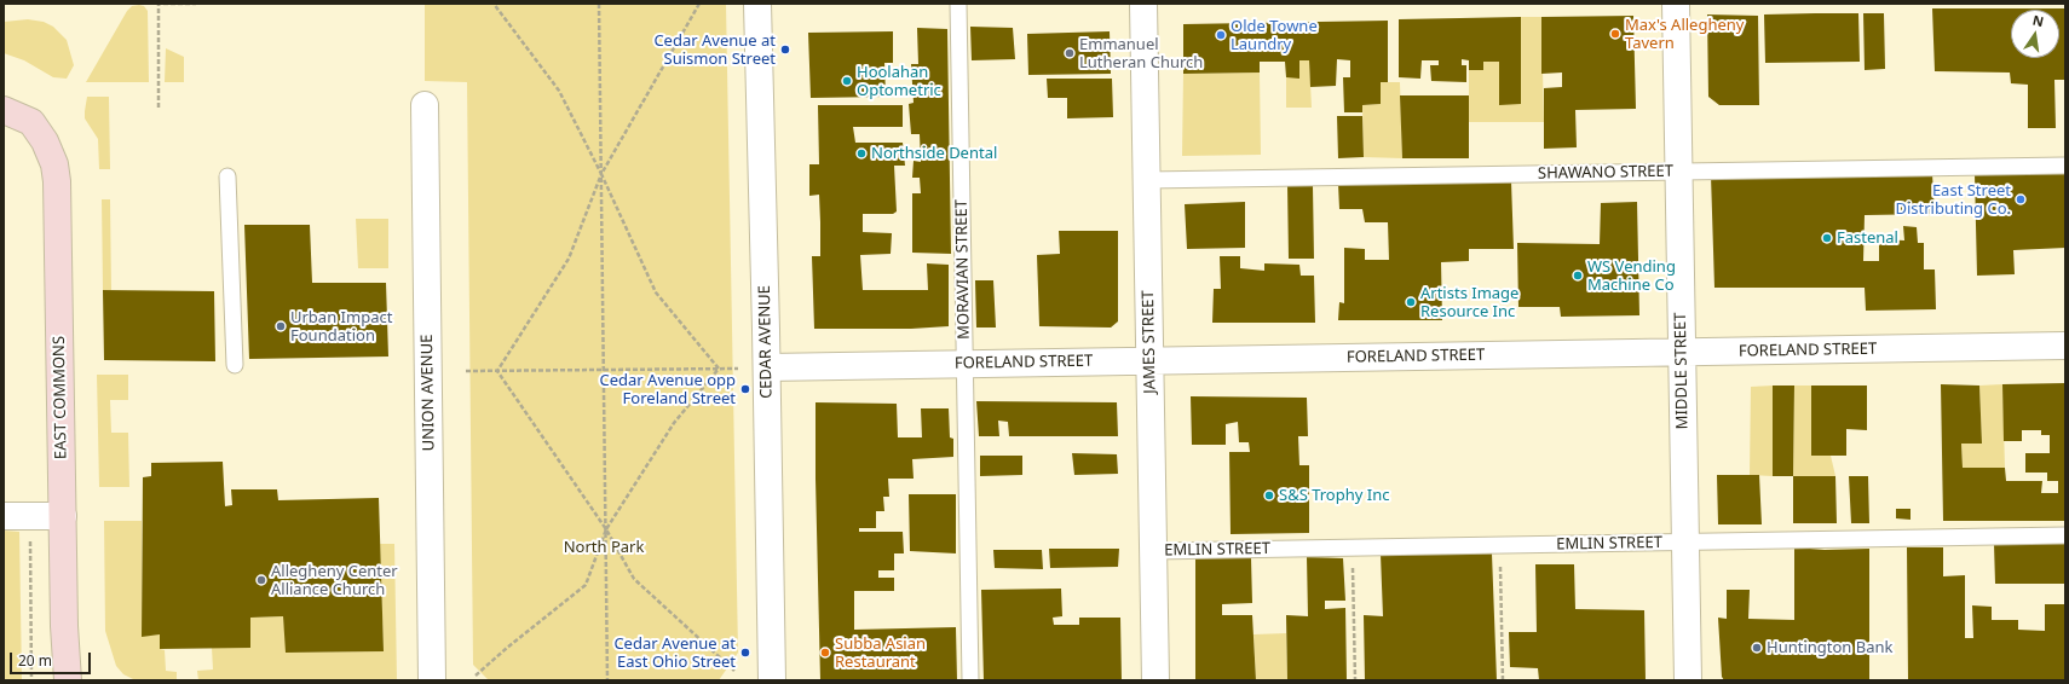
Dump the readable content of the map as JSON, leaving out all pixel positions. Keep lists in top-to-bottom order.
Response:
{
  "streets": {
    "main road": ["EAST COMMONS"],
    "street": [
      "CEDAR AVENUE",
      "JAMES STREET",
      "FORELAND STREET",
      "MIDDLE STREET",
      "UNION AVENUE"
    ],
    "lane": ["SHAWANO STREET", "MORAVIAN STREET", "EMLIN STREET"]
  },
  "crossings": [
    ["SHAWANO STREET", "JAMES STREET"],
    ["SHAWANO STREET", "MIDDLE STREET"],
    ["MORAVIAN STREET", "FORELAND STREET"],
    ["CEDAR AVENUE", "FORELAND STREET"],
    ["JAMES STREET", "FORELAND STREET"],
    ["JAMES STREET", "EMLIN STREET"],
    ["FORELAND STREET", "MIDDLE STREET"],
    ["MIDDLE STREET", "EMLIN STREET"]
  ],
  "parks": ["North Park"],
  "places": [
    "Max's Allegheny Tavern",
    "Olde Towne Laundry",
    "Cedar Avenue at Suismon Street",
    "Emmanuel Lutheran Church",
    "Hoolahan Optometric",
    "Northside Dental",
    "East Street Distributing Co.",
    "Fastenal",
    "WS Vending Machine Co",
    "Artists Image Resource Inc",
    "Urban Impact Foundation",
    "Cedar Avenue opp Foreland Street",
    "S&S Trophy Inc",
    "Allegheny Center Alliance Church",
    "Huntington Bank",
    "Cedar Avenue at East Ohio Street",
    "Subba Asian Restaurant"
  ],
  "scale_bar": "20 m",
  "north": "top"
}
